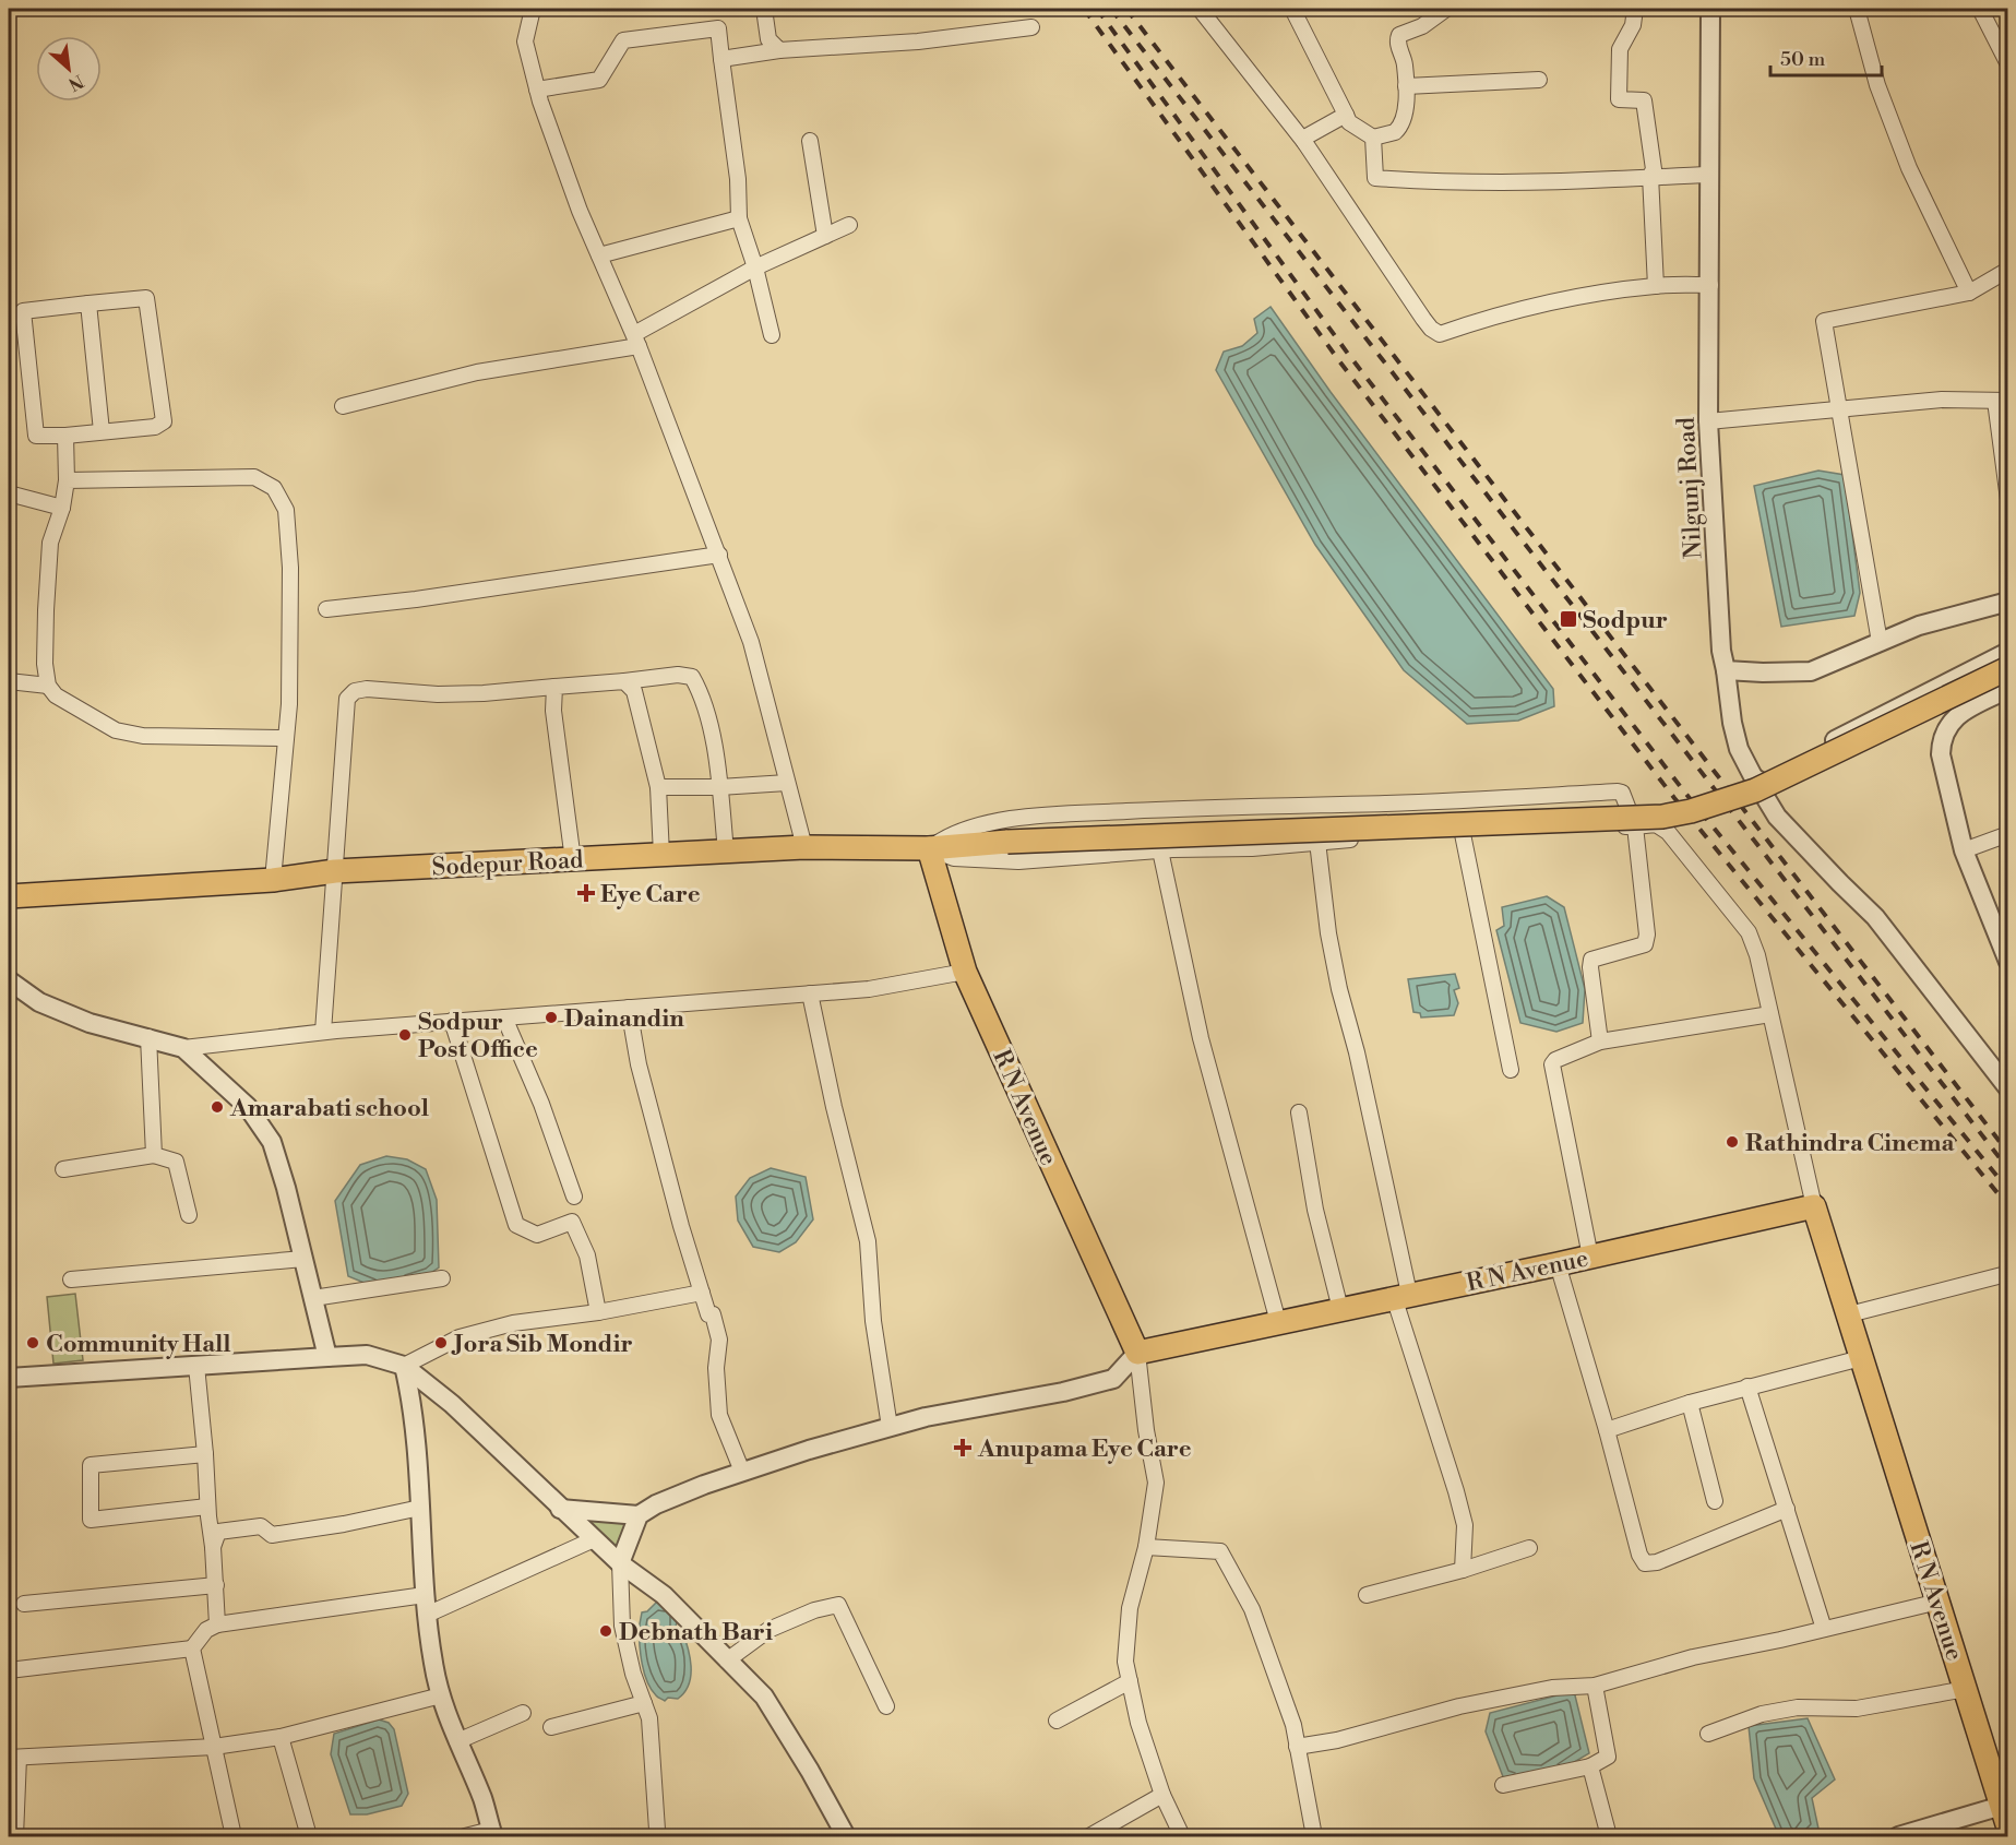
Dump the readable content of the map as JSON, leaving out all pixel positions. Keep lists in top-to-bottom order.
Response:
{
  "streets": {
    "main road": ["Sodepur Road", "R N Avenue"],
    "street": ["Nilgunj Road"]
  },
  "crossings": [
    ["Sodepur Road", "R N Avenue"]
  ],
  "places": {
    "transit": ["Sodpur"],
    "health": ["Eye Care", "Anupama Eye Care"],
    "other": [
      "Dainandin",
      "Sodpur Post Office",
      "Amarabati school",
      "Rathindra Cinema",
      "Community Hall",
      "Jora Sib Mondir",
      "Debnath Bari"
    ]
  },
  "scale_bar": "50 m",
  "north": "bottom right"
}
